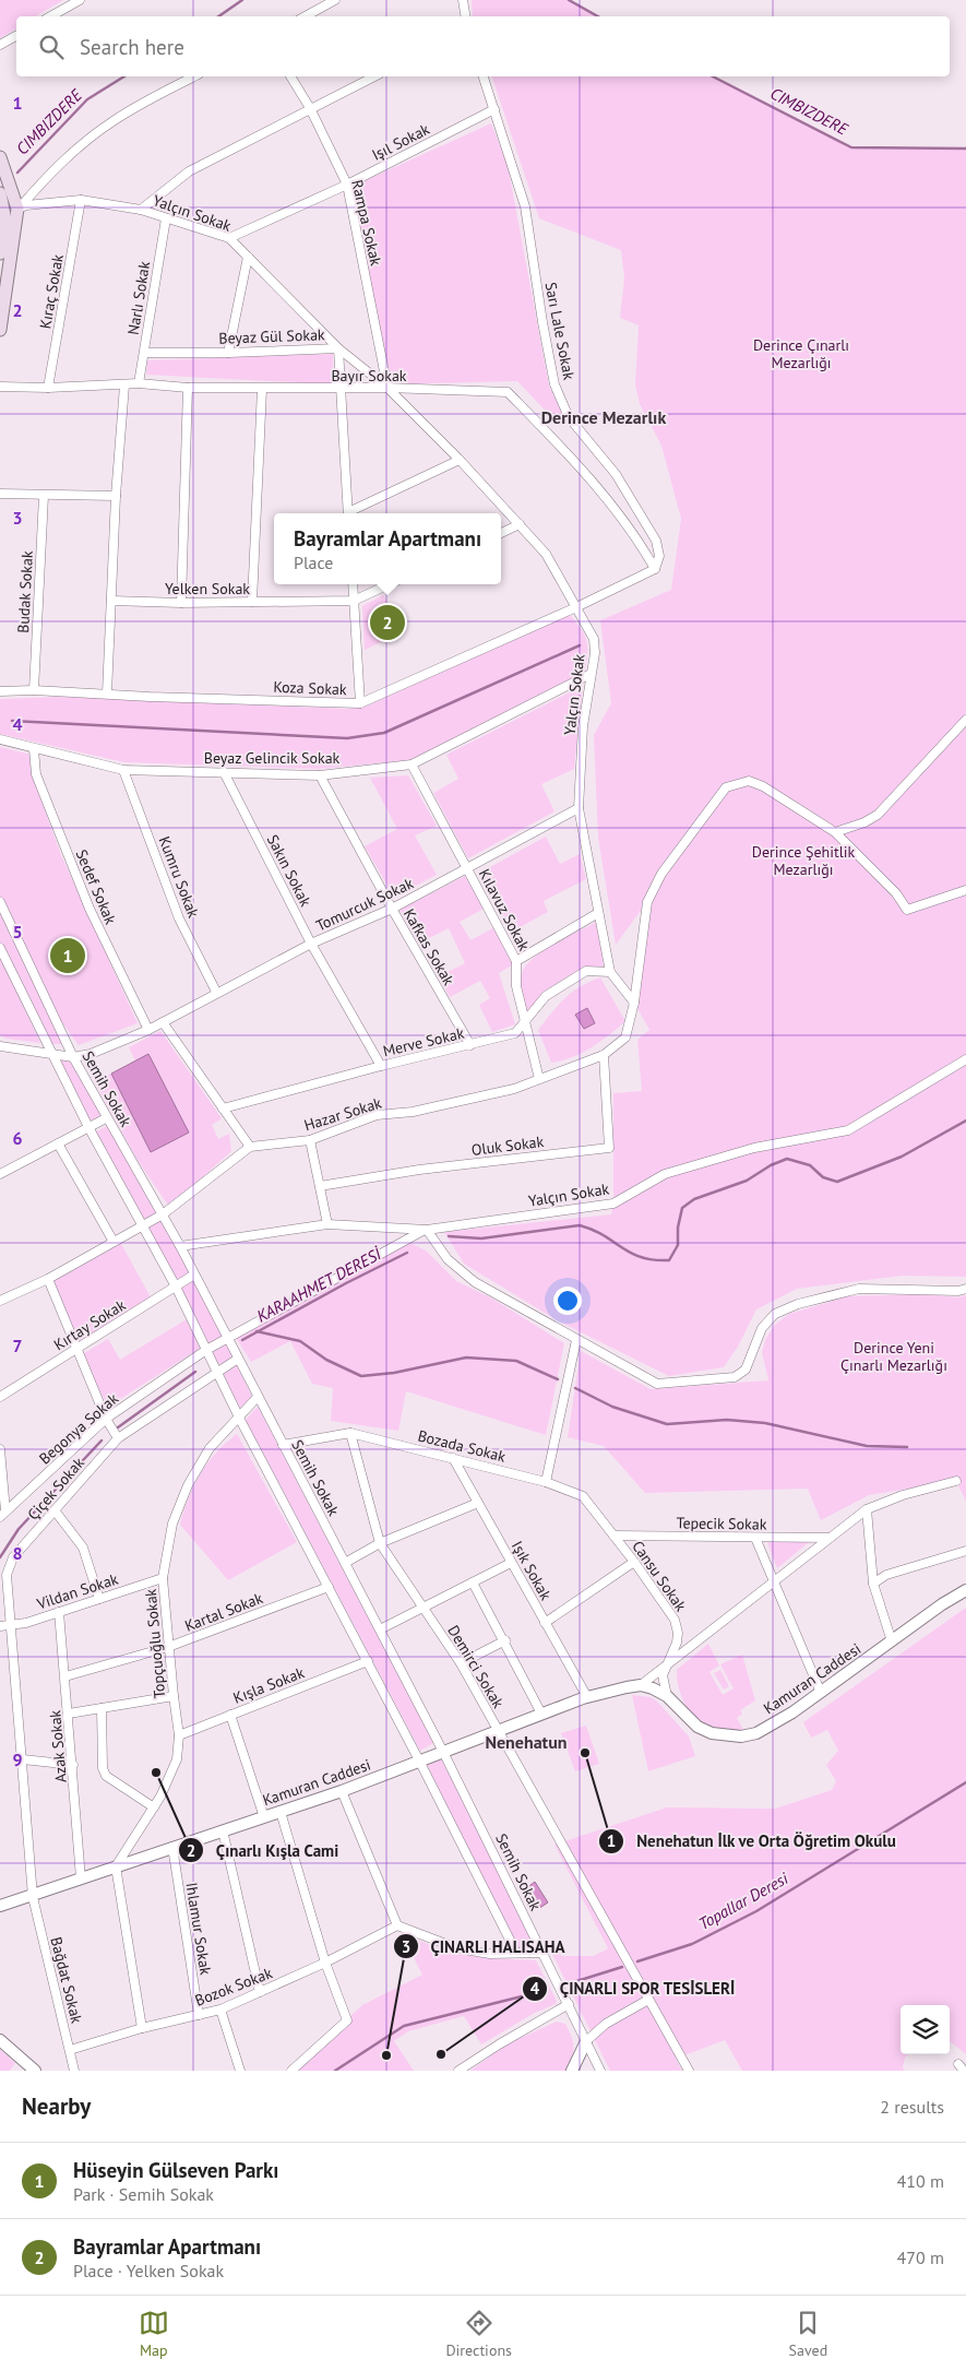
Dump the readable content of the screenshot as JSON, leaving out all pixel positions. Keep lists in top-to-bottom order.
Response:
{
  "streets": {
    "street": [
      "Işıl Sokak",
      "Yalçın Sokak",
      "Rampa Sokak",
      "Kıraç Sokak",
      "Narlı Sokak",
      "Sarı Lale Sokak",
      "Beyaz Gül Sokak",
      "Bayır Sokak",
      "Yelken Sokak",
      "Budak Sokak",
      "Koza Sokak",
      "Beyaz Gelincik Sokak",
      "Sakın Sokak",
      "Kumru Sokak",
      "Sedef Sokak",
      "Tomurcuk Sokak",
      "Kılavuz Sokak",
      "Kafkas Sokak",
      "Merve Sokak",
      "Semih Sokak",
      "Hazar Sokak",
      "Oluk Sokak",
      "Kırtay Sokak",
      "Begonya Sokak",
      "Bozada Sokak",
      "Çiçek Sokak",
      "Tepecik Sokak",
      "Işık Sokak",
      "Cansu Sokak",
      "Vildan Sokak",
      "Kartal Sokak",
      "Topçuoğlu Sokak",
      "Demirci Sokak",
      "Kamuran Caddesi",
      "Kışla Sokak",
      "Azak Sokak",
      "Ihlamur Sokak",
      "Bağdat Sokak",
      "Bozok Sokak"
    ]
  },
  "crossings": [
    ["Işıl Sokak", "Yalçın Sokak"],
    ["Işıl Sokak", "Rampa Sokak"],
    ["Işıl Sokak", "Sarı Lale Sokak"],
    ["Yalçın Sokak", "Rampa Sokak"],
    ["Yalçın Sokak", "Kıraç Sokak"],
    ["Yalçın Sokak", "Narlı Sokak"],
    ["Yalçın Sokak", "Beyaz Gül Sokak"],
    ["Yalçın Sokak", "Bayır Sokak"],
    ["Yalçın Sokak", "Koza Sokak"],
    ["Yalçın Sokak", "Beyaz Gelincik Sokak"],
    ["Yalçın Sokak", "Tomurcuk Sokak"],
    ["Yalçın Sokak", "Merve Sokak"],
    ["Yalçın Sokak", "Semih Sokak"],
    ["Yalçın Sokak", "Hazar Sokak"],
    ["Rampa Sokak", "Beyaz Gül Sokak"],
    ["Rampa Sokak", "Bayır Sokak"],
    ["Kıraç Sokak", "Bayır Sokak"],
    ["Narlı Sokak", "Beyaz Gül Sokak"],
    ["Narlı Sokak", "Bayır Sokak"],
    ["Sarı Lale Sokak", "Bayır Sokak"],
    ["Sarı Lale Sokak", "Koza Sokak"],
    ["Beyaz Gül Sokak", "Bayır Sokak"],
    ["Bayır Sokak", "Koza Sokak"],
    ["Budak Sokak", "Koza Sokak"],
    ["Beyaz Gelincik Sokak", "Sakın Sokak"],
    ["Beyaz Gelincik Sokak", "Kumru Sokak"],
    ["Beyaz Gelincik Sokak", "Sedef Sokak"],
    ["Beyaz Gelincik Sokak", "Kılavuz Sokak"],
    ["Beyaz Gelincik Sokak", "Kafkas Sokak"],
    ["Sakın Sokak", "Tomurcuk Sokak"],
    ["Sakın Sokak", "Merve Sokak"],
    ["Kumru Sokak", "Tomurcuk Sokak"],
    ["Sedef Sokak", "Tomurcuk Sokak"],
    ["Tomurcuk Sokak", "Kılavuz Sokak"],
    ["Tomurcuk Sokak", "Kafkas Sokak"],
    ["Tomurcuk Sokak", "Semih Sokak"],
    ["Kılavuz Sokak", "Merve Sokak"],
    ["Kılavuz Sokak", "Hazar Sokak"],
    ["Kafkas Sokak", "Merve Sokak"],
    ["Semih Sokak", "Kırtay Sokak"],
    ["Semih Sokak", "Begonya Sokak"],
    ["Semih Sokak", "Bozada Sokak"],
    ["Semih Sokak", "Çiçek Sokak"],
    ["Semih Sokak", "Kartal Sokak"],
    ["Semih Sokak", "Topçuoğlu Sokak"],
    ["Semih Sokak", "Kamuran Caddesi"],
    ["Semih Sokak", "Kışla Sokak"],
    ["Hazar Sokak", "Oluk Sokak"],
    ["Begonya Sokak", "Çiçek Sokak"],
    ["Bozada Sokak", "Tepecik Sokak"],
    ["Bozada Sokak", "Işık Sokak"],
    ["Bozada Sokak", "Cansu Sokak"],
    ["Bozada Sokak", "Demirci Sokak"],
    ["Çiçek Sokak", "Vildan Sokak"],
    ["Çiçek Sokak", "Kamuran Caddesi"],
    ["Çiçek Sokak", "Bağdat Sokak"],
    ["Tepecik Sokak", "Cansu Sokak"],
    ["Tepecik Sokak", "Kamuran Caddesi"],
    ["Işık Sokak", "Kamuran Caddesi"],
    ["Cansu Sokak", "Kamuran Caddesi"],
    ["Vildan Sokak", "Topçuoğlu Sokak"],
    ["Vildan Sokak", "Azak Sokak"],
    ["Kartal Sokak", "Topçuoğlu Sokak"],
    ["Kartal Sokak", "Azak Sokak"],
    ["Topçuoğlu Sokak", "Kamuran Caddesi"],
    ["Topçuoğlu Sokak", "Kışla Sokak"],
    ["Demirci Sokak", "Kamuran Caddesi"],
    ["Kamuran Caddesi", "Azak Sokak"],
    ["Kamuran Caddesi", "Ihlamur Sokak"],
    ["Kamuran Caddesi", "Bağdat Sokak"],
    ["Ihlamur Sokak", "Bozok Sokak"],
    ["Bağdat Sokak", "Bozok Sokak"]
  ],
  "districts": ["Derince Mezarlık", "Nenehatun"],
  "water": ["CIMBIZDERE", "KARAAHMET DERESİ", "Topallar Deresi"],
  "parks": ["Derince Çınarlı Mezarlığı", "Derince Şehitlik Mezarlığı", "Derince Yeni Çınarlı Mezarlığı"],
  "places": [
    "Nenehatun İlk ve Orta Öğretim Okulu",
    "Çınarlı Kışla Cami",
    "ÇINARLI SPOR TESİSLERİ",
    "ÇINARLI HALISAHA"
  ],
  "page": {
    "search": "Search here",
    "popup": ["Bayramlar Apartmanı", "Place"],
    "pins": ["2", "1"],
    "heading": ["Nearby", "2 results"],
    "list": [
      {
        "mark": "1",
        "name": "Hüseyin Gülseven Parkı",
        "note": "Park · Semih Sokak",
        "value": "410 m"
      },
      {
        "mark": "2",
        "name": "Bayramlar Apartmanı",
        "note": "Place · Yelken Sokak",
        "value": "470 m"
      }
    ],
    "nav": ["Map", "Directions", "Saved"]
  },
  "grid": {
    "rows": [
      "1",
      "2",
      "3",
      "4",
      "5",
      "6",
      "7",
      "8",
      "9"
    ]
  }
}
